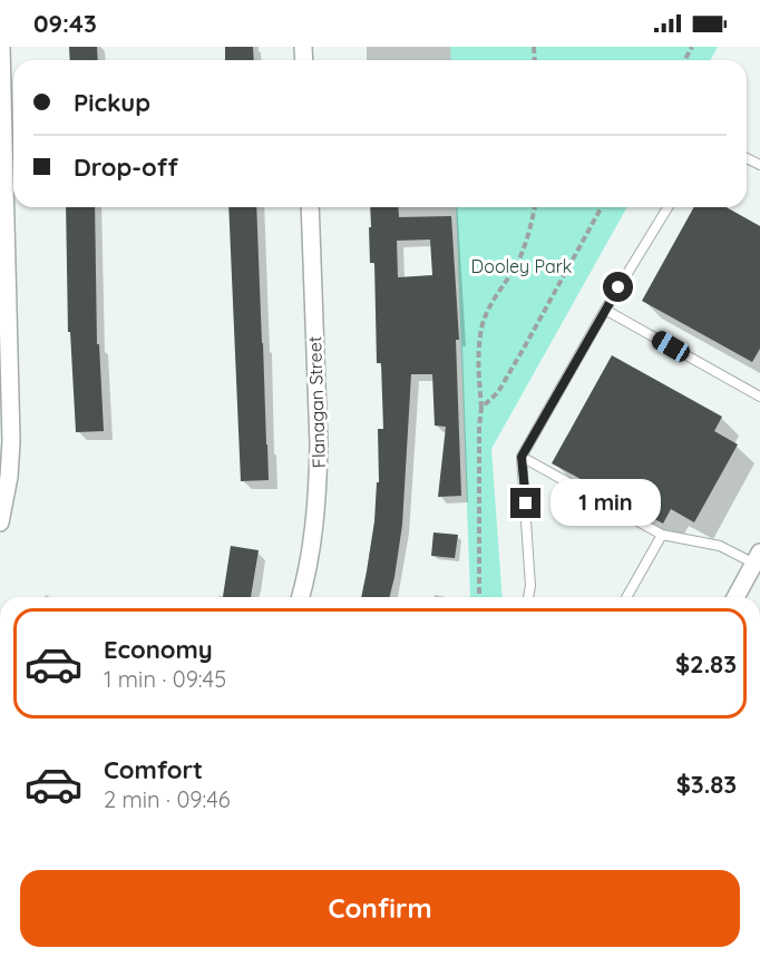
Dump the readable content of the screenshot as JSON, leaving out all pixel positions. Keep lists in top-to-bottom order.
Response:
{
  "streets": {
    "street": ["Flanagan Street"]
  },
  "parks": ["Dooley Park"],
  "page": {
    "status": "09:43",
    "banner": ["Pickup", "Drop-off"],
    "bubble": "1 min",
    "list": [
      {
        "name": "Economy",
        "note": "1 min · 09:45",
        "value": "$2.83"
      },
      {
        "name": "Comfort",
        "note": "2 min · 09:46",
        "value": "$3.83"
      }
    ],
    "buttons": "Confirm"
  }
}
